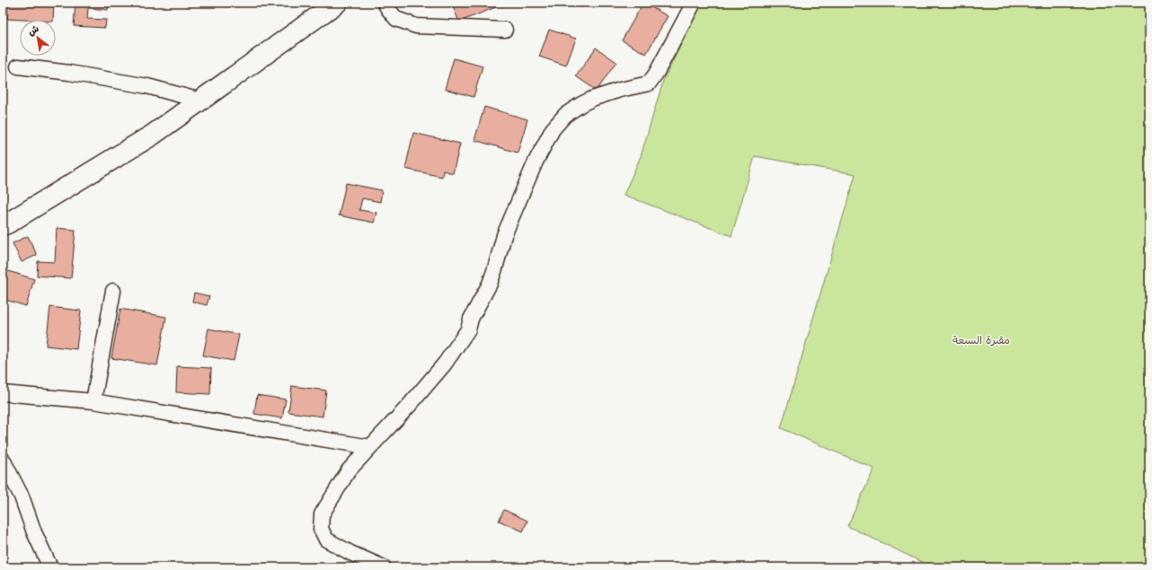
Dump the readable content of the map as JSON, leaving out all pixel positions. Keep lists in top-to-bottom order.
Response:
{
  "parks": ["مقبرة السبعة"],
  "north": "top left"
}
